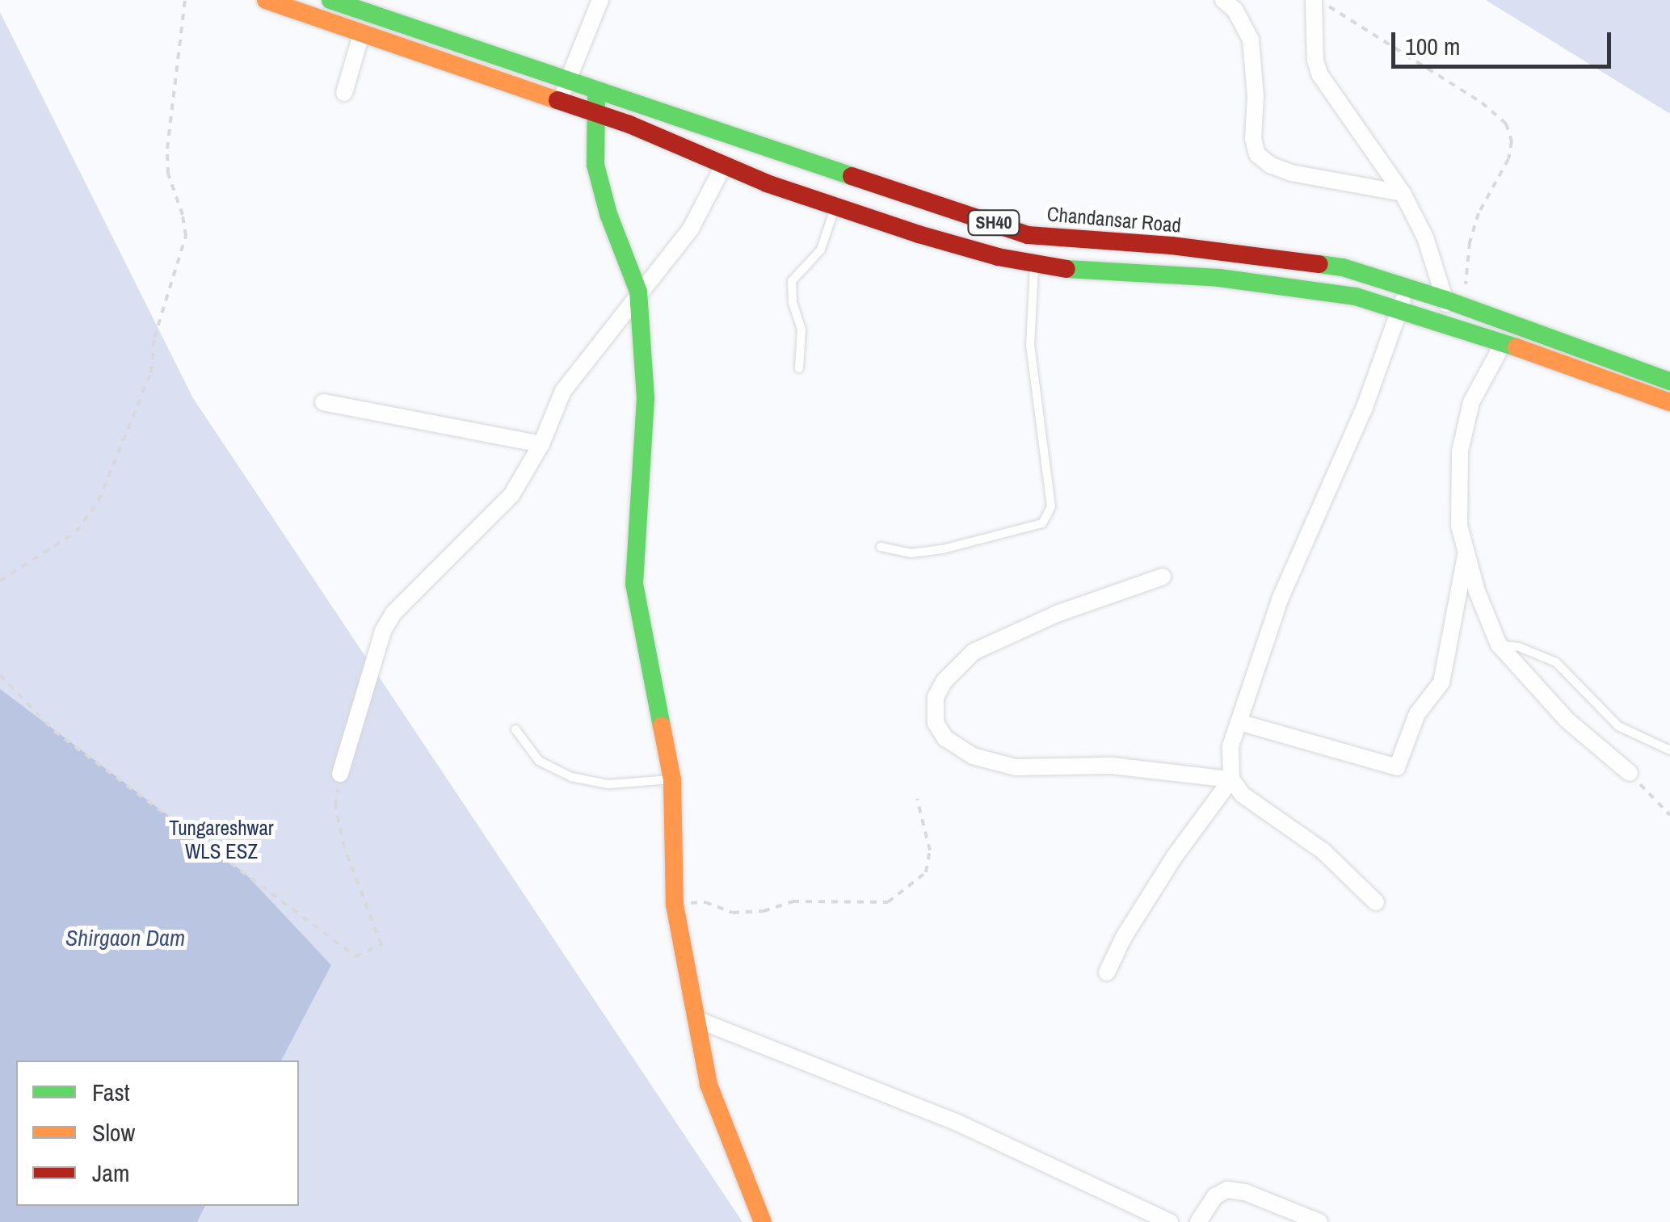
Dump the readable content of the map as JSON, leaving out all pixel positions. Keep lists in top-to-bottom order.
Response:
{
  "streets": {
    "main road": ["Chandansar Road", "SH40"]
  },
  "water": ["Shirgaon Dam"],
  "parks": ["Tungareshwar WLS ESZ"],
  "legend": ["Fast", "Slow", "Jam"],
  "scale_bar": "100 m"
}
